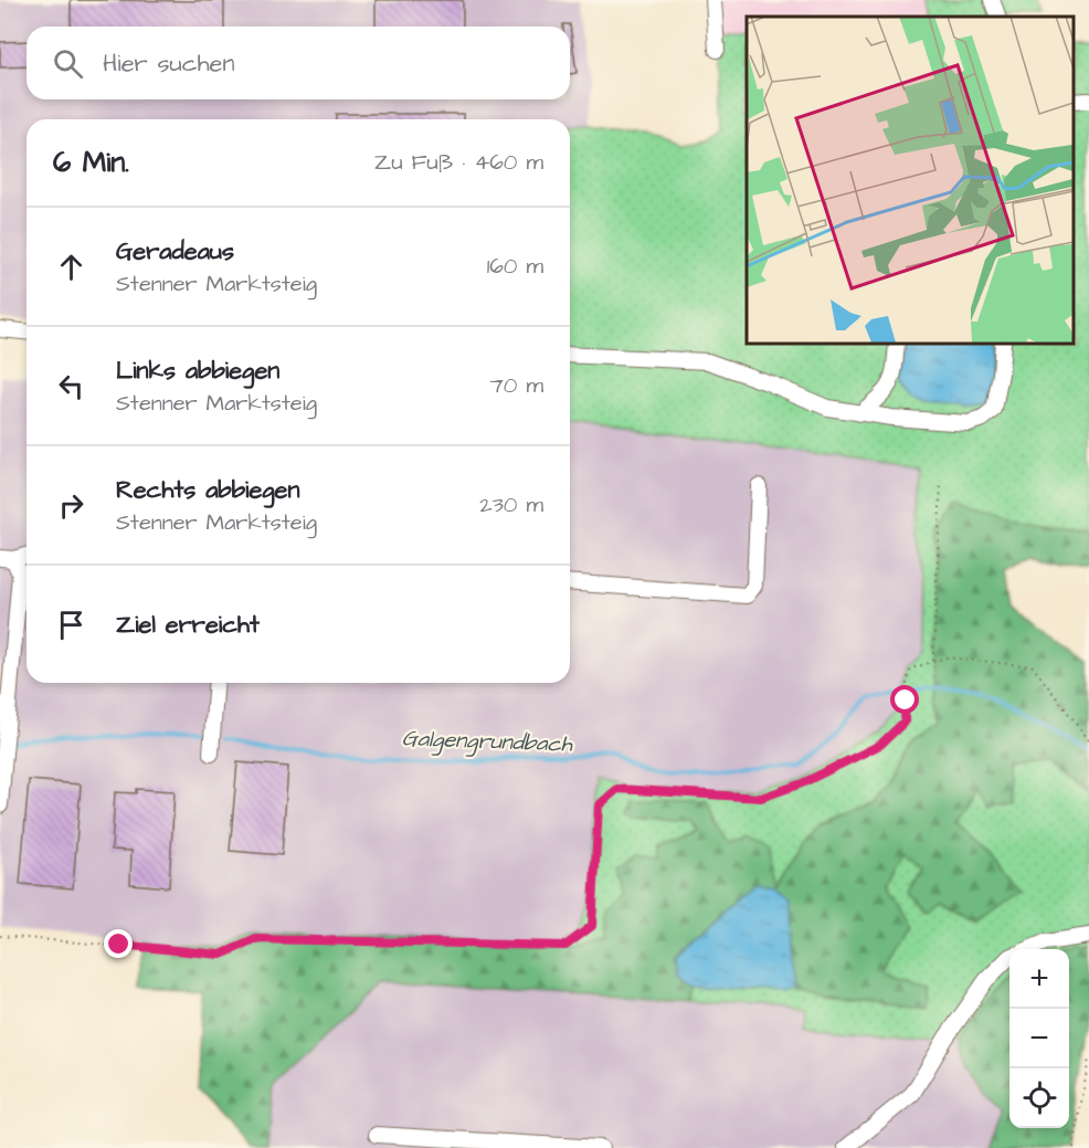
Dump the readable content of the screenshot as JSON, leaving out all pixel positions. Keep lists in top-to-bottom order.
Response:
{
  "water": ["Galgengrundbach"],
  "page": {
    "search": "Hier suchen",
    "heading": ["6 Min.", "Zu Fuß · 460 m"],
    "list": [
      ["Geradeaus", "Stenner Marktsteig", "160 m"],
      ["Links abbiegen", "Stenner Marktsteig", "70 m"],
      ["Rechts abbiegen", "Stenner Marktsteig", "230 m"],
      "Ziel erreicht"
    ],
    "map_buttons": ["+", "−"]
  }
}
